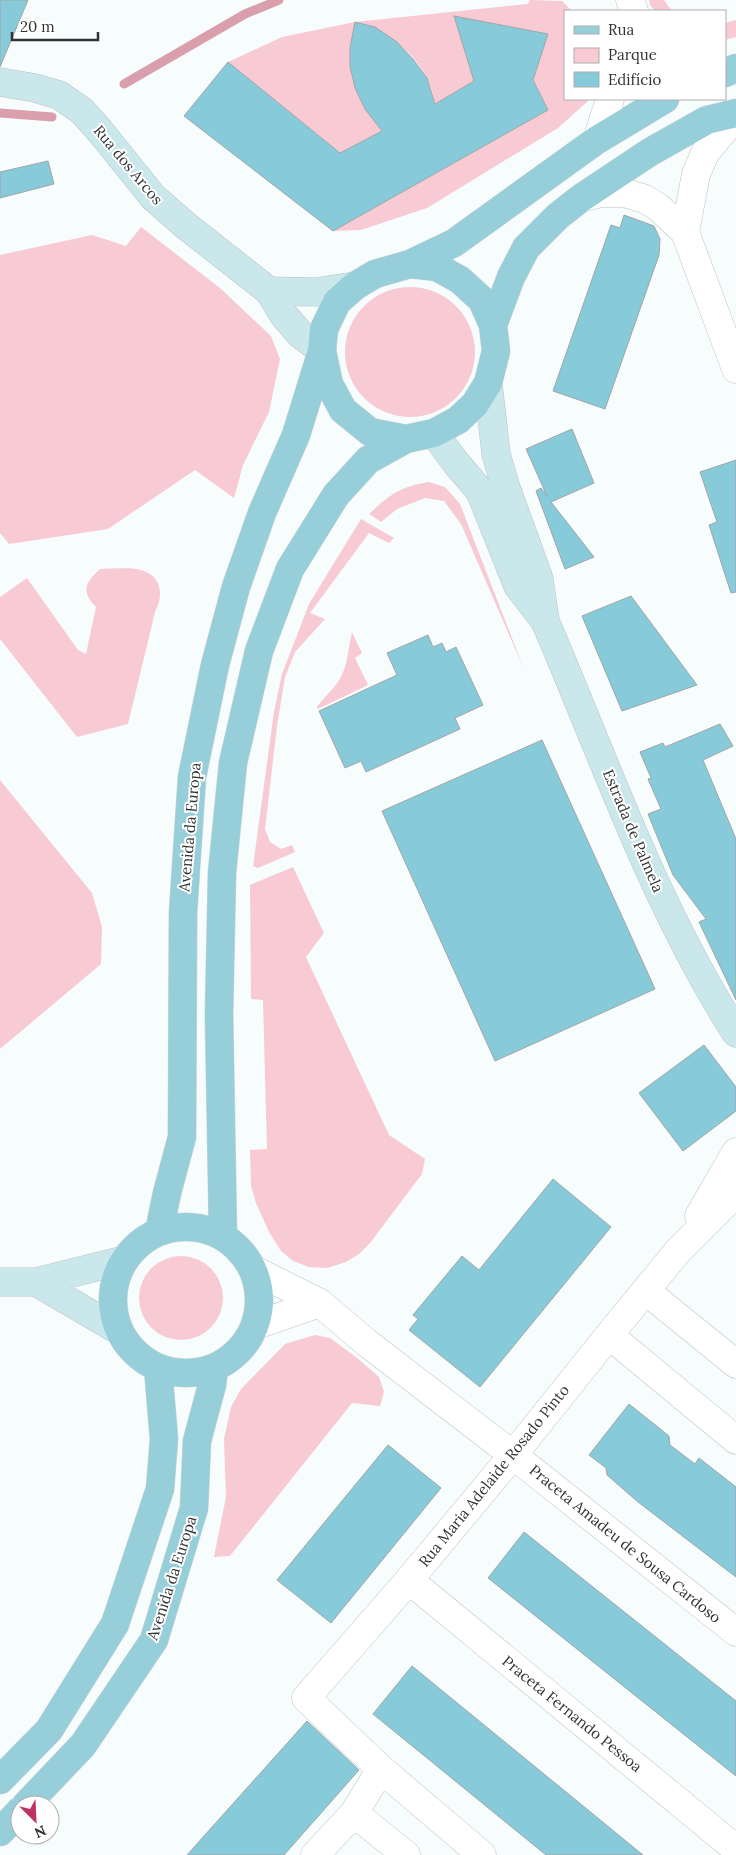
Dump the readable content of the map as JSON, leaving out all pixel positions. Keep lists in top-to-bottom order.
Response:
{
  "streets": {
    "main road": ["Avenida da Europa"],
    "street": [
      "Rua dos Arcos",
      "Estrada de Palmela",
      "Rua Maria Adelaide Rosado Pinto",
      "Praceta Amadeu de Sousa Cardoso",
      "Praceta Fernando Pessoa"
    ]
  },
  "crossings": [
    ["Rua dos Arcos", "Avenida da Europa"],
    ["Rua dos Arcos", "Estrada de Palmela"],
    ["Avenida da Europa", "Estrada de Palmela"],
    ["Avenida da Europa", "Praceta Amadeu de Sousa Cardoso"],
    ["Rua Maria Adelaide Rosado Pinto", "Praceta Amadeu de Sousa Cardoso"],
    ["Rua Maria Adelaide Rosado Pinto", "Praceta Fernando Pessoa"]
  ],
  "legend": ["Rua", "Parque", "Edifício"],
  "scale_bar": "20 m",
  "north": "bottom right"
}
